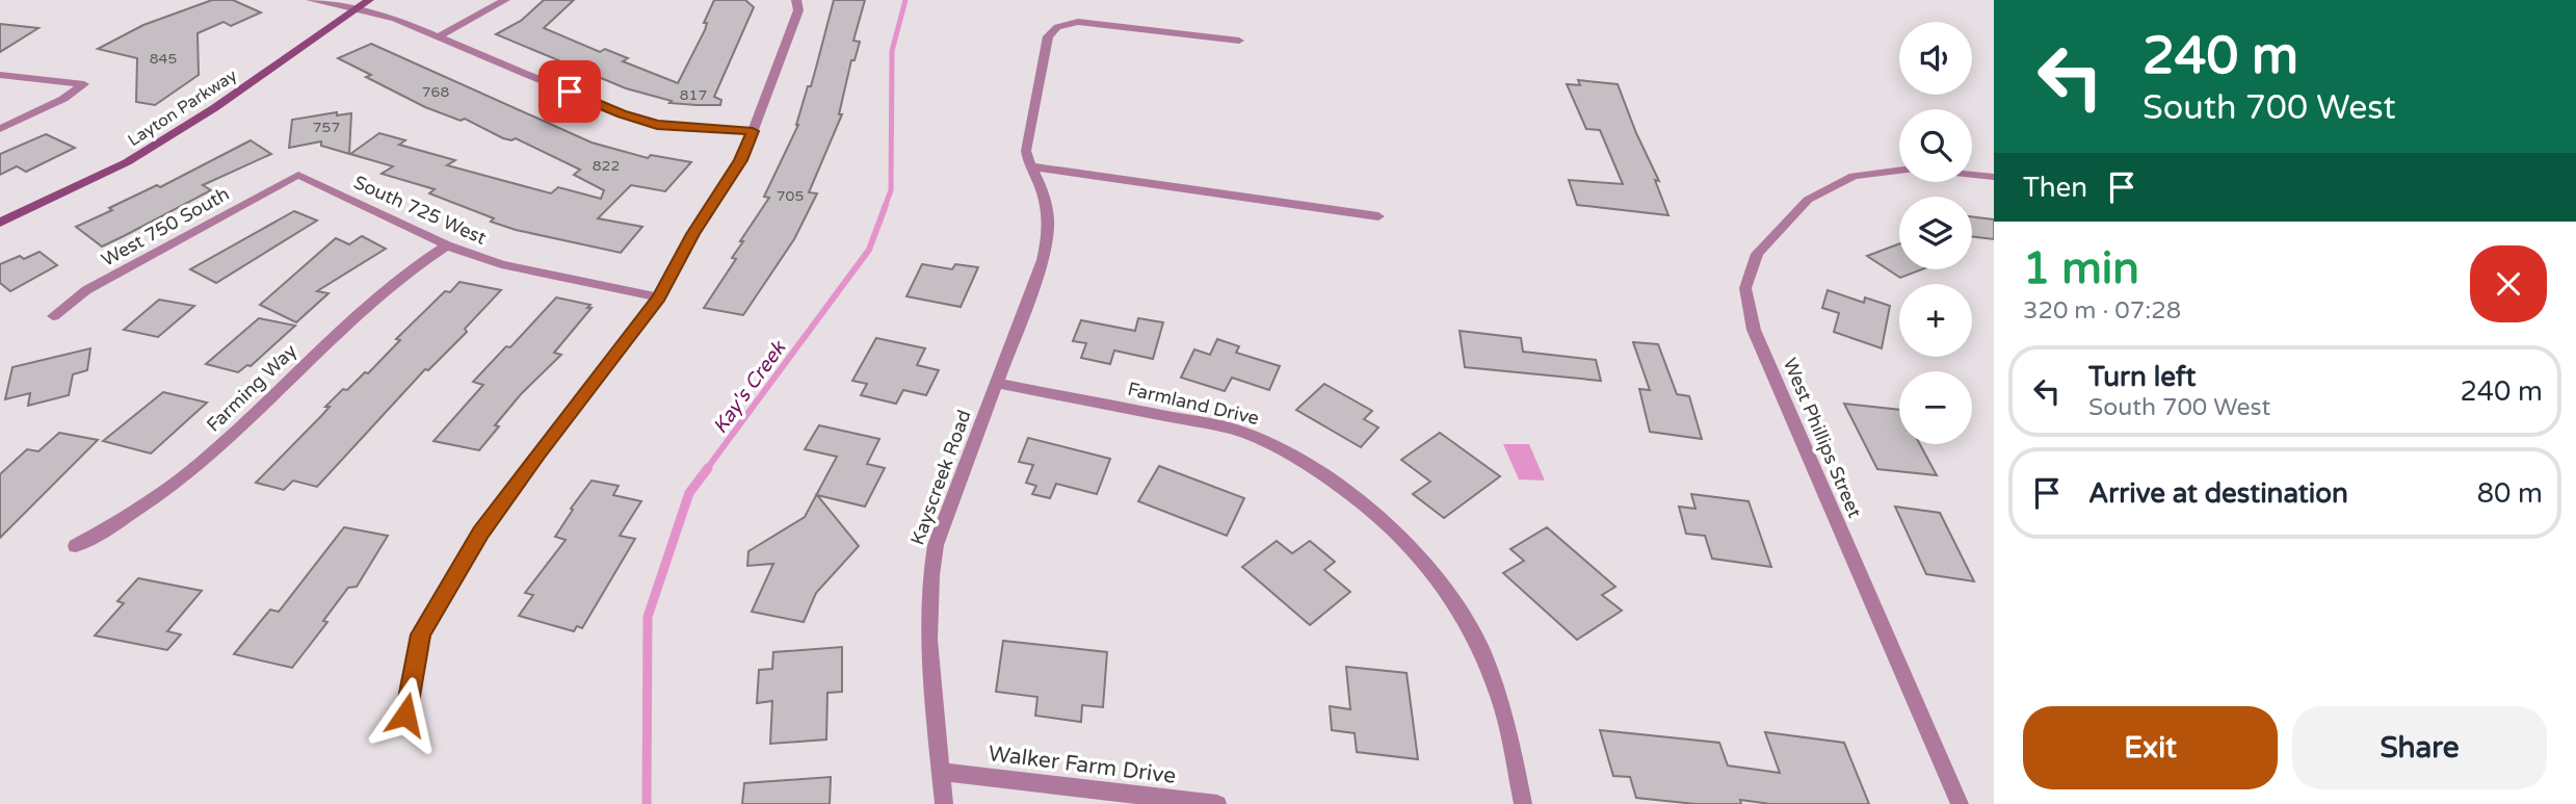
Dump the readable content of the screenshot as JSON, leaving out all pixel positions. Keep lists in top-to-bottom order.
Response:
{
  "streets": {
    "main road": ["Layton Parkway"],
    "street": [
      "South 725 West",
      "West 750 South",
      "Farming Way",
      "Farmland Drive",
      "West Phillips Street",
      "Kayscreek Road",
      "Walker Farm Drive"
    ]
  },
  "crossings": [
    ["South 725 West", "West 750 South"],
    ["South 725 West", "Farming Way"],
    ["Farmland Drive", "Kayscreek Road"],
    ["Kayscreek Road", "Walker Farm Drive"]
  ],
  "water": ["Kay's Creek"],
  "house_numbers": [
    "845",
    "768",
    "817",
    "757",
    "822",
    "705"
  ],
  "page": {
    "turn": ["240 m", "South 700 West"],
    "map_buttons": ["+", "−"],
    "then": "Then",
    "heading": ["1 min", "320 m · 07:28"],
    "list": [
      {
        "name": "Turn left",
        "note": "South 700 West",
        "value": "240 m"
      },
      {
        "name": "Arrive at destination",
        "value": "80 m"
      }
    ],
    "buttons": ["Exit", "Share"]
  }
}
